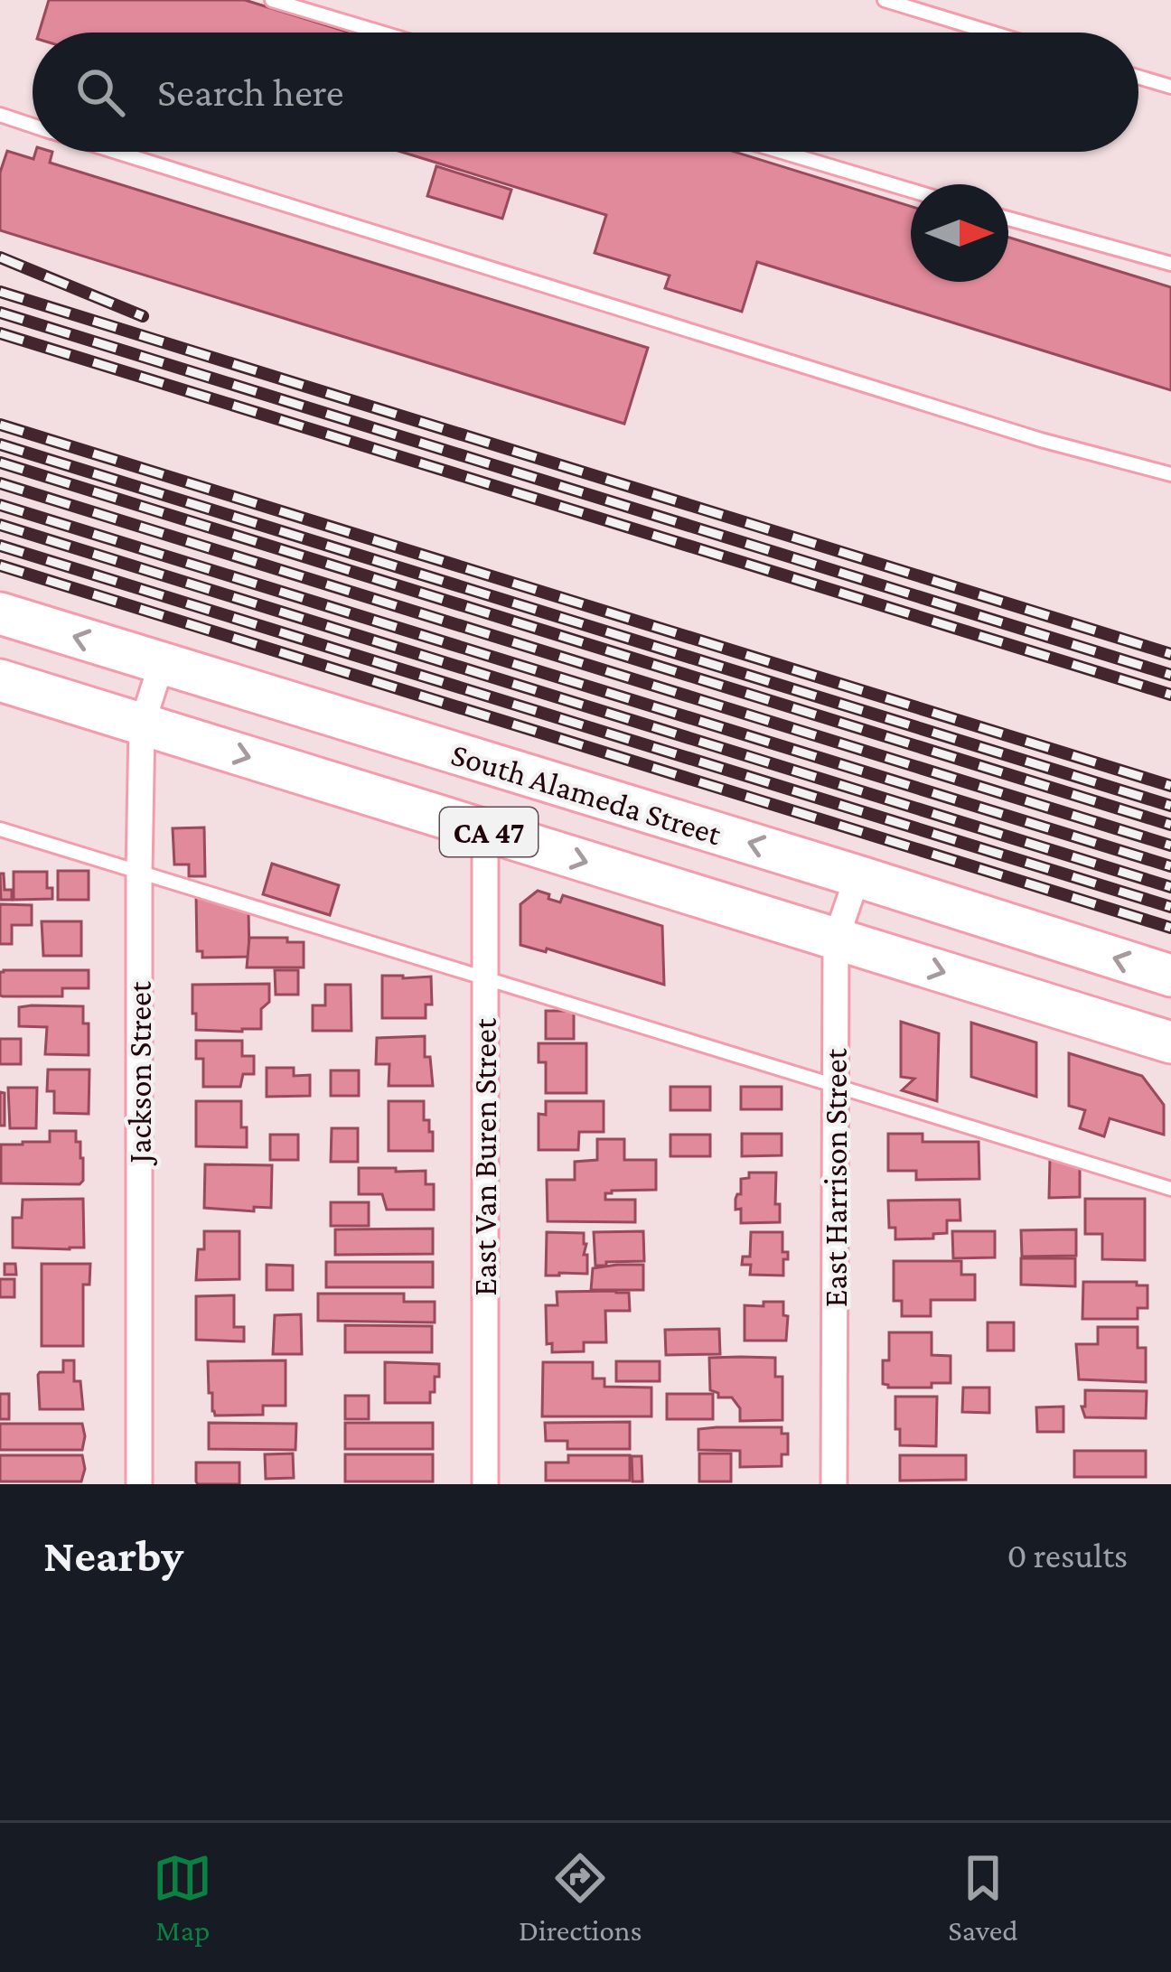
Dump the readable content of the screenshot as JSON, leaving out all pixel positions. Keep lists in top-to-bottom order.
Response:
{
  "streets": {
    "main road": ["South Alameda Street", "CA 47"],
    "street": ["Jackson Street", "East Van Buren Street", "East Harrison Street"]
  },
  "crossings": [
    ["South Alameda Street", "Jackson Street"],
    ["South Alameda Street", "East Van Buren Street"],
    ["South Alameda Street", "East Harrison Street"]
  ],
  "north": "right",
  "page": {
    "search": "Search here",
    "heading": ["Nearby", "0 results"],
    "nav": ["Map", "Directions", "Saved"]
  }
}
